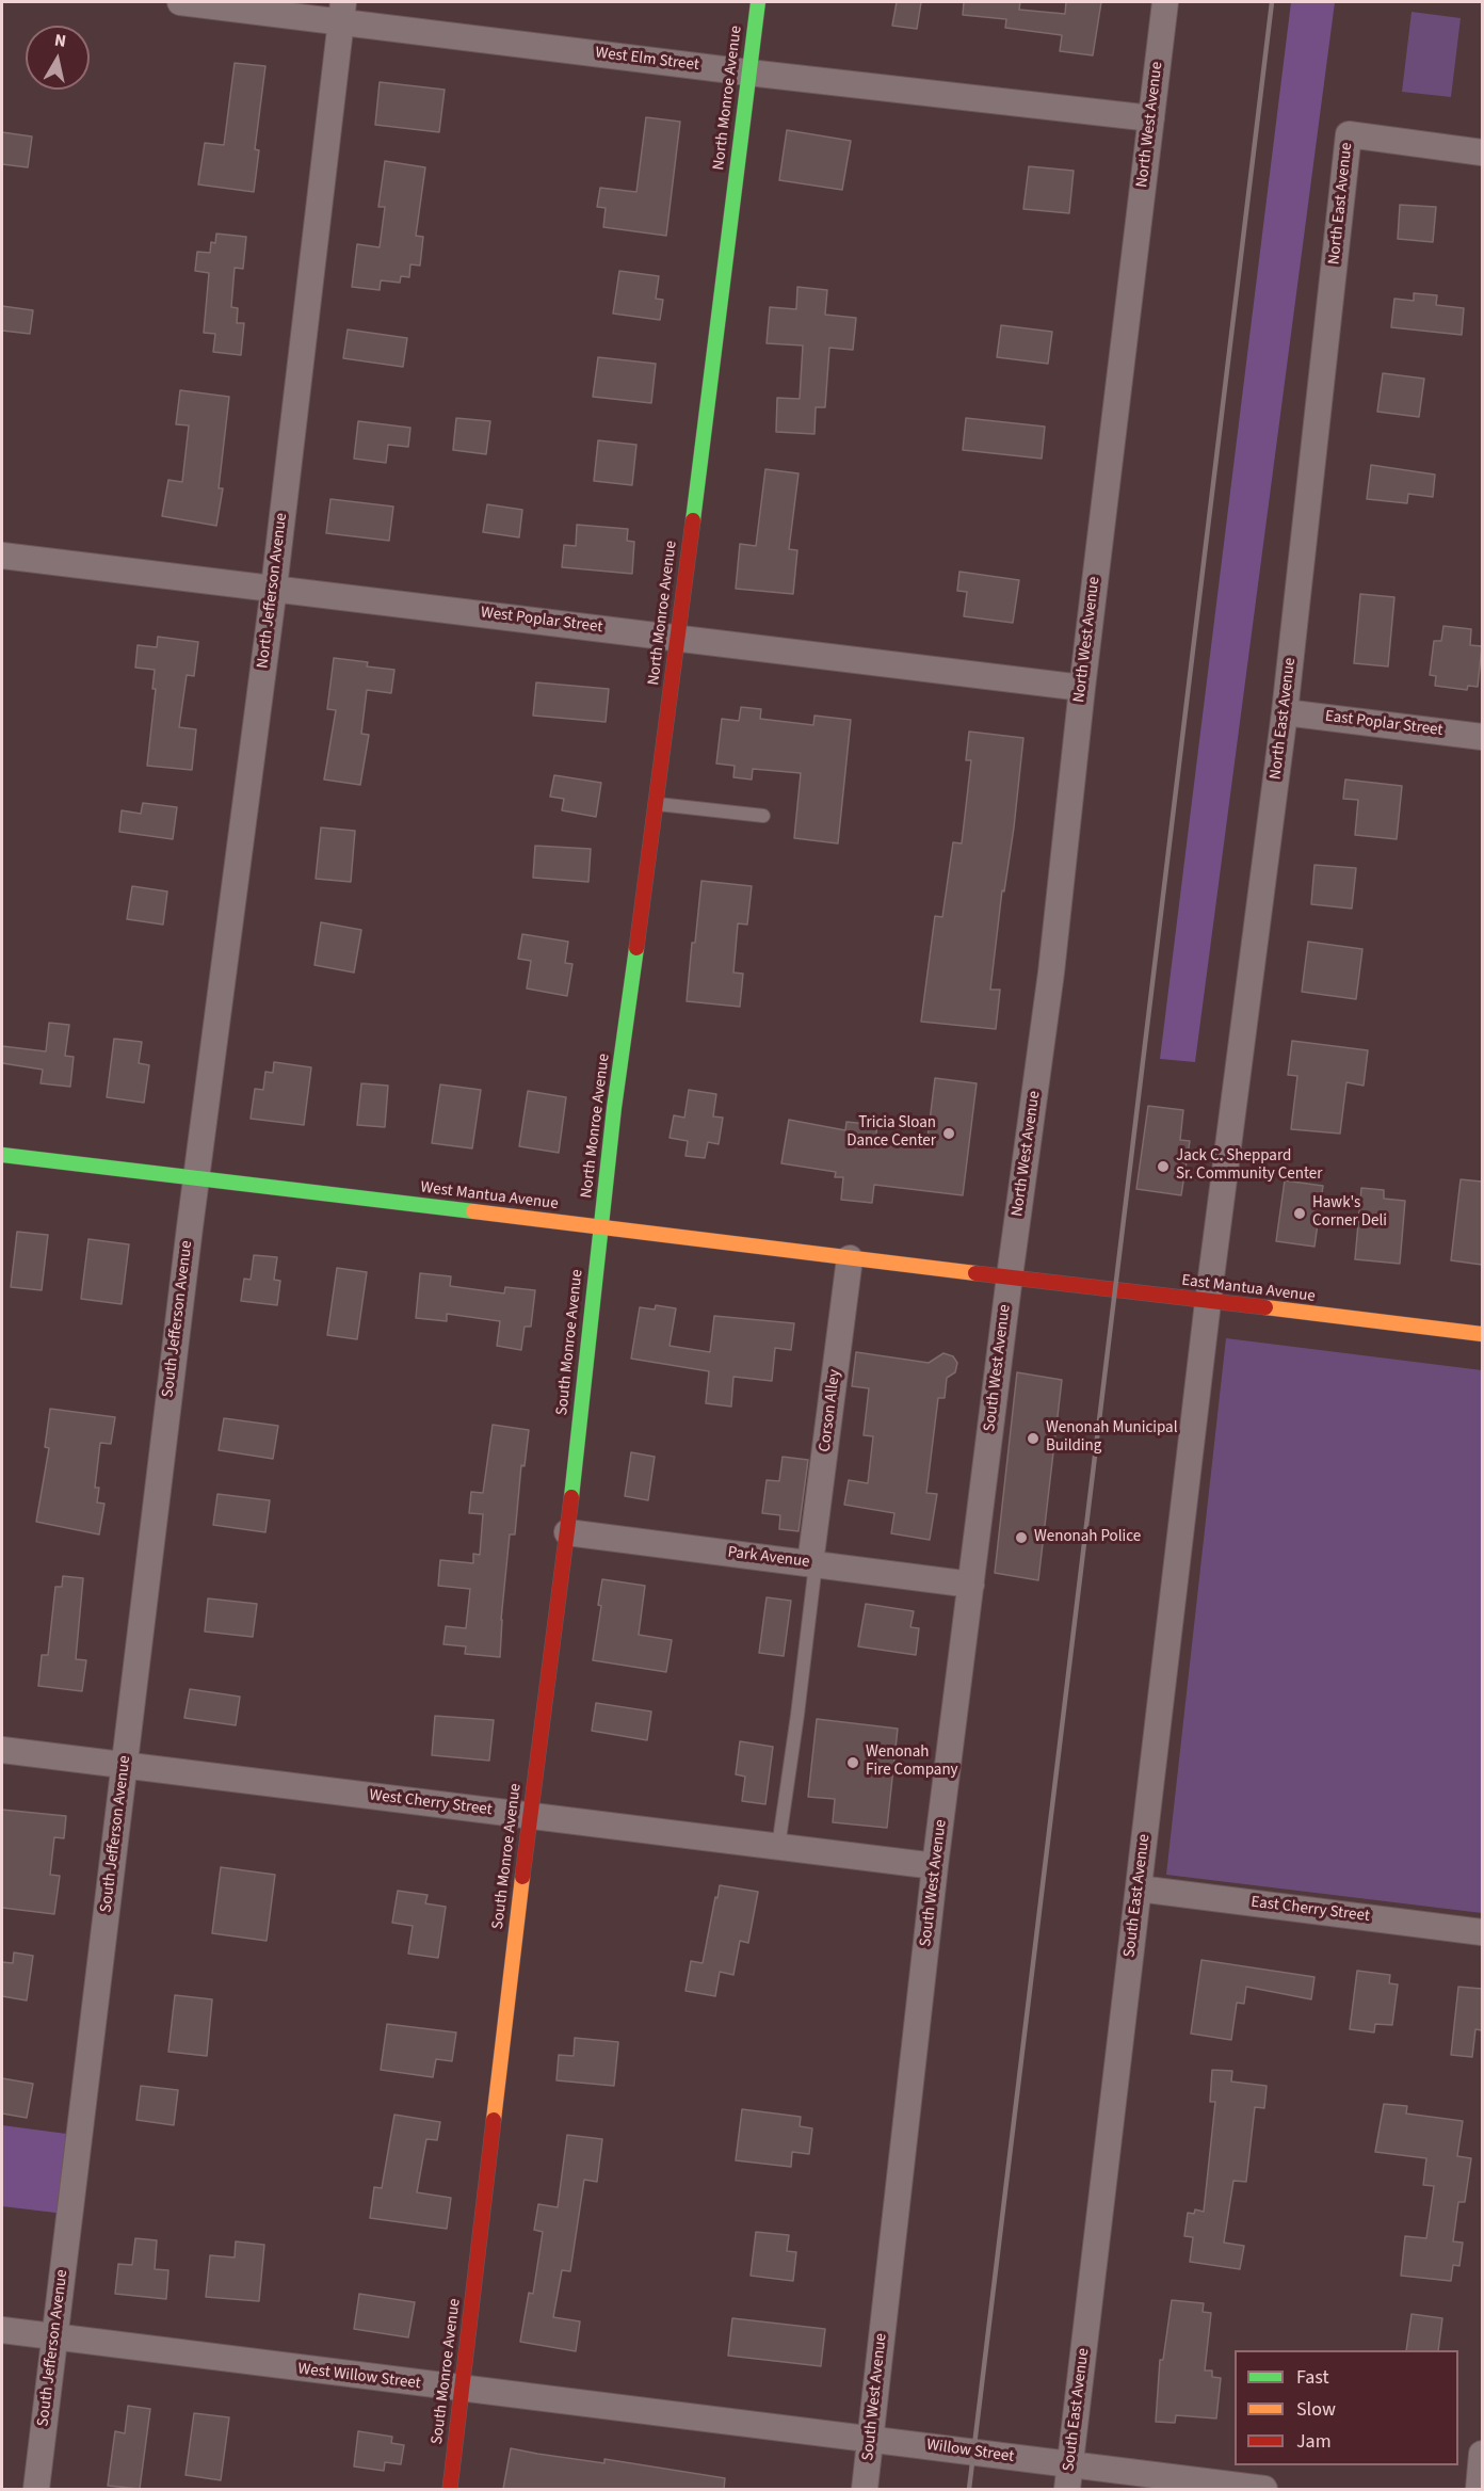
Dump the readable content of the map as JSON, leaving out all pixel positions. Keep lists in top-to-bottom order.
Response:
{
  "streets": {
    "street": [
      "West Elm Street",
      "North Monroe Avenue",
      "North West Avenue",
      "North East Avenue",
      "North Jefferson Avenue",
      "West Poplar Street",
      "East Poplar Street",
      "West Mantua Avenue",
      "East Mantua Avenue",
      "South Jefferson Avenue",
      "South Monroe Avenue",
      "South West Avenue",
      "Corson Alley",
      "Park Avenue",
      "West Cherry Street",
      "South East Avenue",
      "East Cherry Street",
      "West Willow Street",
      "Willow Street"
    ]
  },
  "crossings": [
    ["West Elm Street", "North Monroe Avenue"],
    ["West Elm Street", "North West Avenue"],
    ["West Elm Street", "North Jefferson Avenue"],
    ["North Monroe Avenue", "West Poplar Street"],
    ["North Monroe Avenue", "West Mantua Avenue"],
    ["North Monroe Avenue", "South Monroe Avenue"],
    ["North West Avenue", "West Poplar Street"],
    ["North West Avenue", "West Mantua Avenue"],
    ["North West Avenue", "East Mantua Avenue"],
    ["North West Avenue", "South West Avenue"],
    ["North East Avenue", "East Poplar Street"],
    ["North East Avenue", "East Mantua Avenue"],
    ["North East Avenue", "South East Avenue"],
    ["North Jefferson Avenue", "West Poplar Street"],
    ["North Jefferson Avenue", "West Mantua Avenue"],
    ["North Jefferson Avenue", "South Jefferson Avenue"],
    ["West Mantua Avenue", "East Mantua Avenue"],
    ["West Mantua Avenue", "South Jefferson Avenue"],
    ["West Mantua Avenue", "South Monroe Avenue"],
    ["West Mantua Avenue", "South West Avenue"],
    ["West Mantua Avenue", "Corson Alley"],
    ["East Mantua Avenue", "South West Avenue"],
    ["East Mantua Avenue", "South East Avenue"],
    ["South Jefferson Avenue", "West Cherry Street"],
    ["South Jefferson Avenue", "West Willow Street"],
    ["South Monroe Avenue", "Park Avenue"],
    ["South Monroe Avenue", "West Cherry Street"],
    ["South Monroe Avenue", "West Willow Street"],
    ["South West Avenue", "Park Avenue"],
    ["South West Avenue", "West Cherry Street"],
    ["South West Avenue", "West Willow Street"],
    ["South West Avenue", "Willow Street"],
    ["Corson Alley", "Park Avenue"],
    ["South East Avenue", "East Cherry Street"],
    ["South East Avenue", "Willow Street"],
    ["West Willow Street", "Willow Street"]
  ],
  "places": [
    "Tricia Sloan Dance Center",
    "Jack C. Sheppard Sr. Community Center",
    "Hawk's Corner Deli",
    "Wenonah Municipal Building",
    "Wenonah Police",
    "Wenonah Fire Company"
  ],
  "legend": ["Fast", "Slow", "Jam"],
  "north": "top"
}
